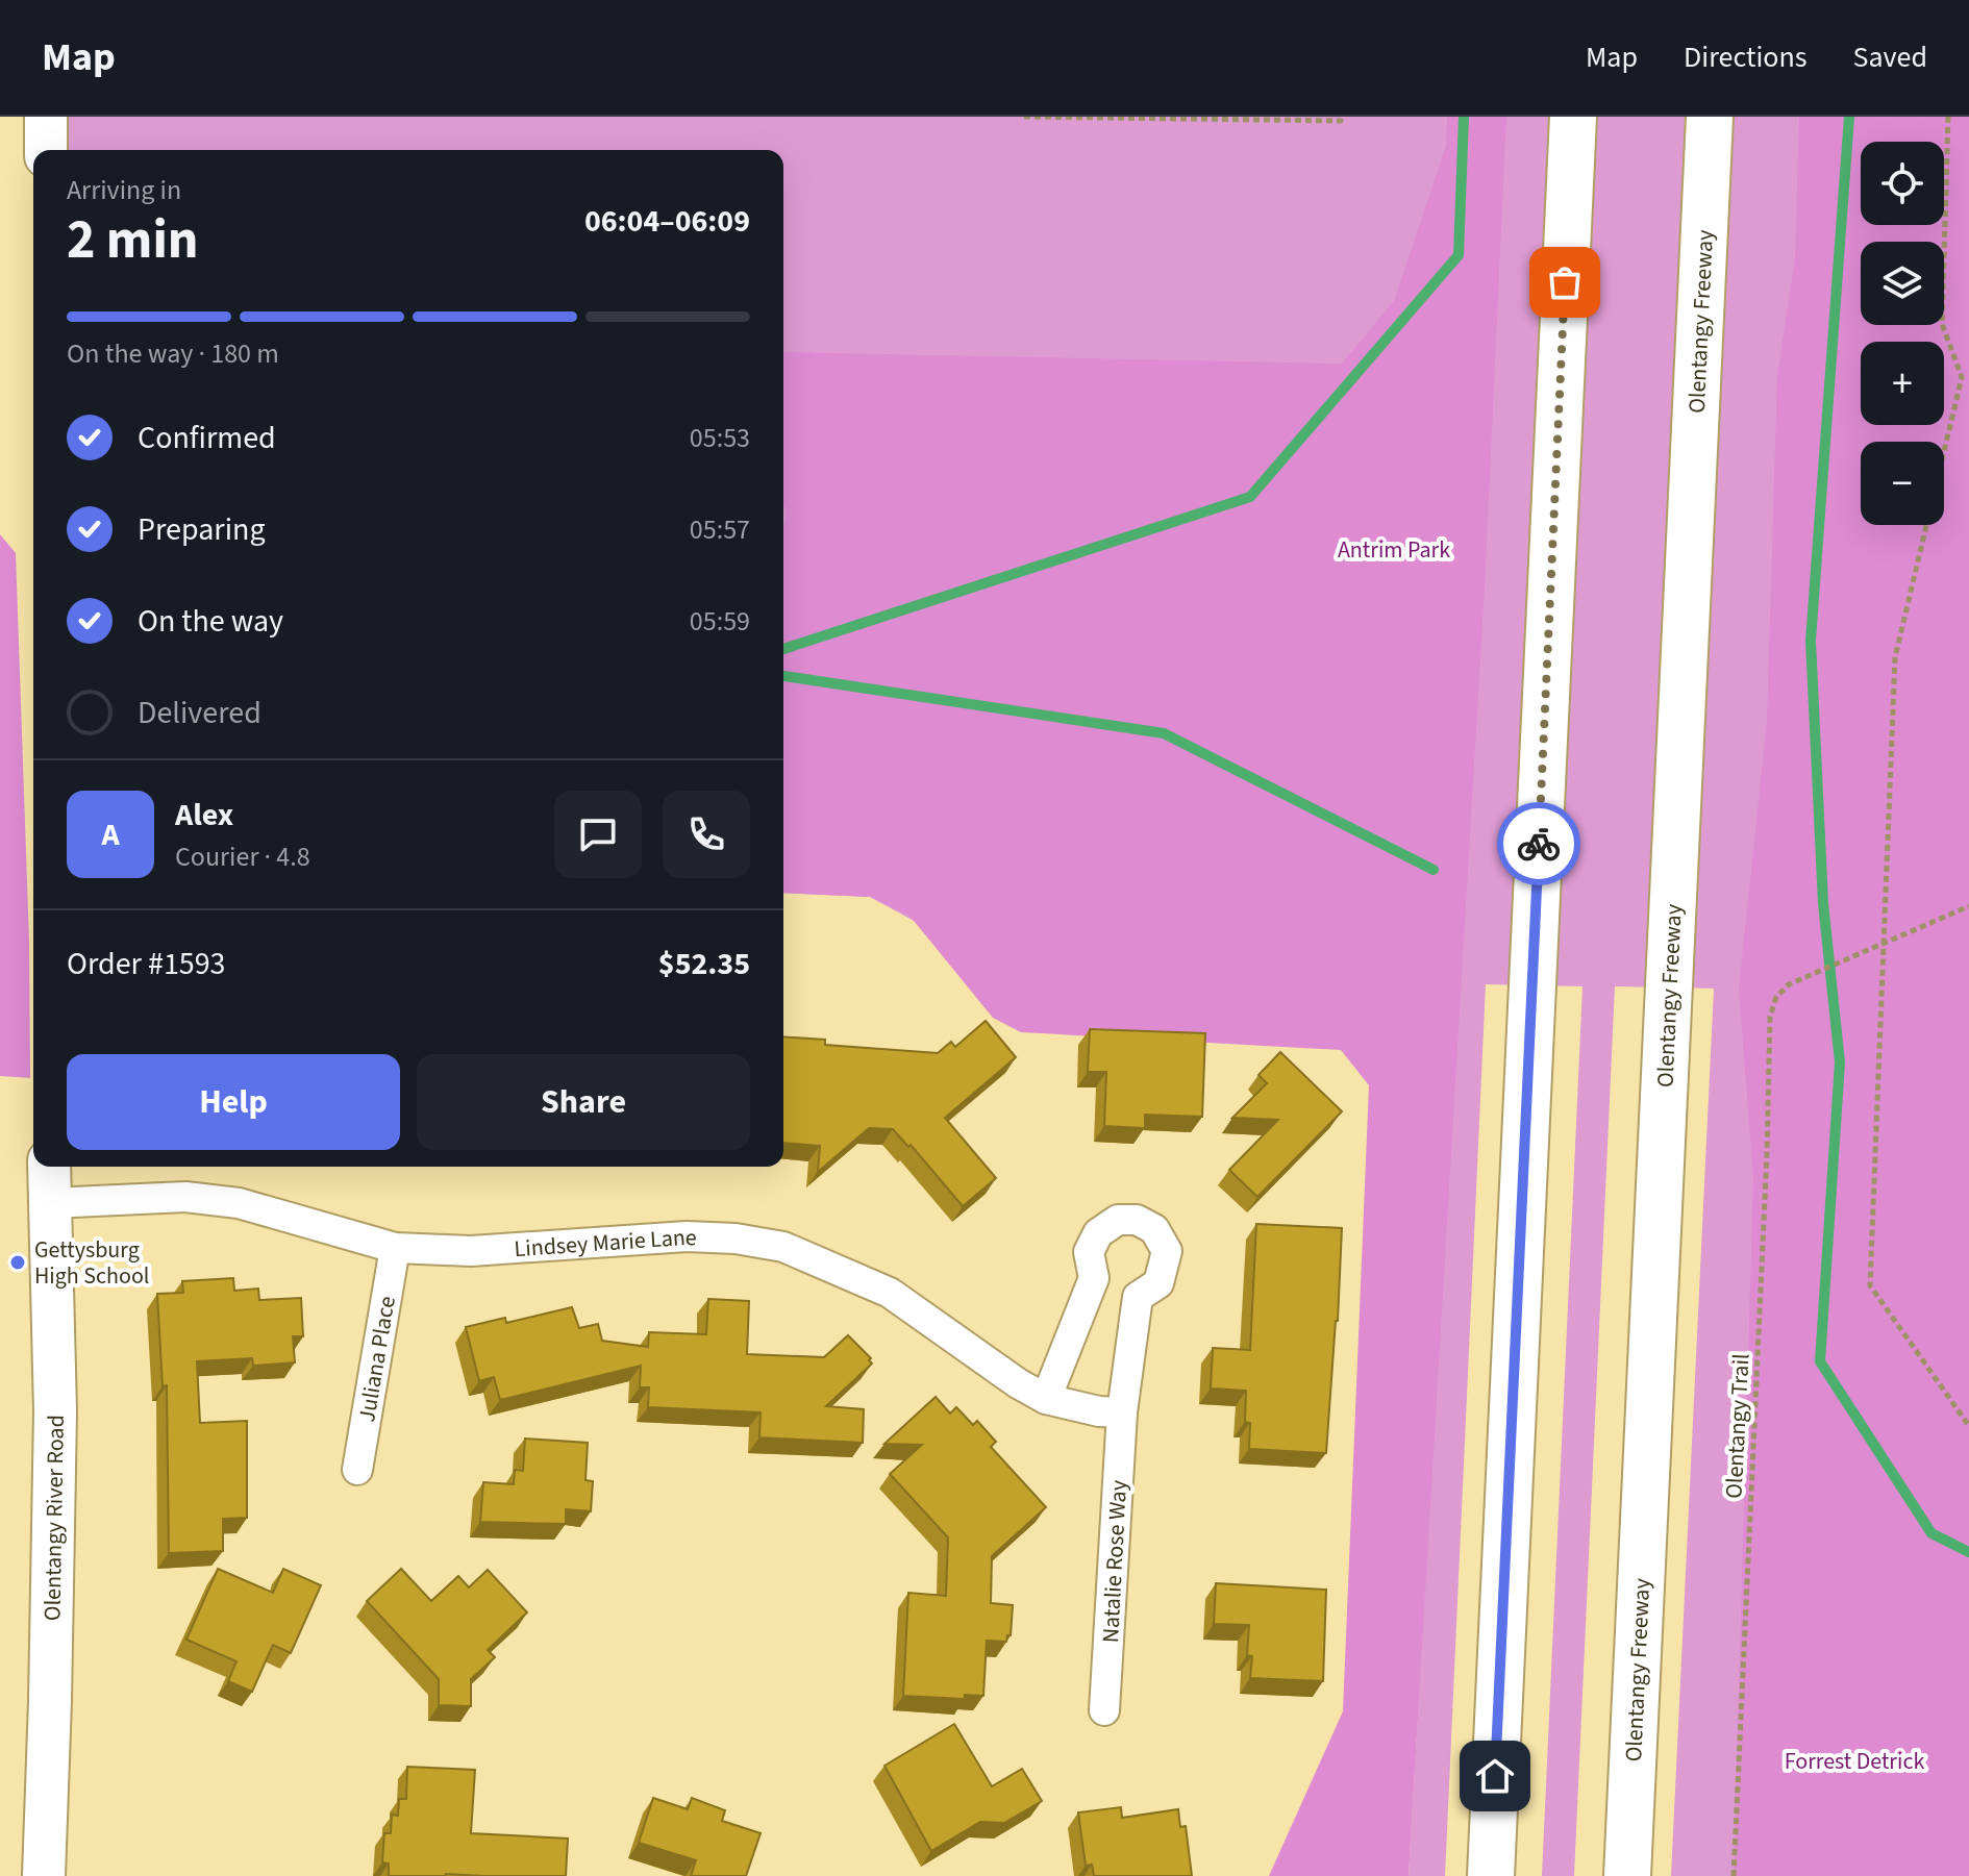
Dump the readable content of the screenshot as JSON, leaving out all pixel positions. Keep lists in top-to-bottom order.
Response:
{
  "streets": {
    "highway": ["Olentangy Freeway"],
    "main road": ["Olentangy River Road"],
    "street": ["Lindsey Marie Lane", "Juliana Place", "Natalie Rose Way"],
    "path": ["Olentangy Trail"]
  },
  "crossings": [
    ["Lindsey Marie Lane", "Juliana Place"],
    ["Lindsey Marie Lane", "Olentangy River Road"],
    ["Lindsey Marie Lane", "Natalie Rose Way"]
  ],
  "parks": ["Antrim Park", "Forrest Detrick"],
  "places": ["Gettysburg High School"],
  "page": {
    "header": "Map",
    "nav": ["Map", "Directions", "Saved"],
    "map_buttons": ["+", "−"],
    "heading": ["2 min", "Arriving in", "06:04–06:09"],
    "panel": [
      "Alex",
      "Courier · 4.8",
      "Order #1593",
      "$52.35"
    ],
    "bar": "On the way · 180 m",
    "list": [
      ["Confirmed", "05:53"],
      ["Preparing", "05:57"],
      ["On the way", "05:59"],
      "Delivered"
    ],
    "round": "A",
    "buttons": ["Help", "Share"]
  }
}
